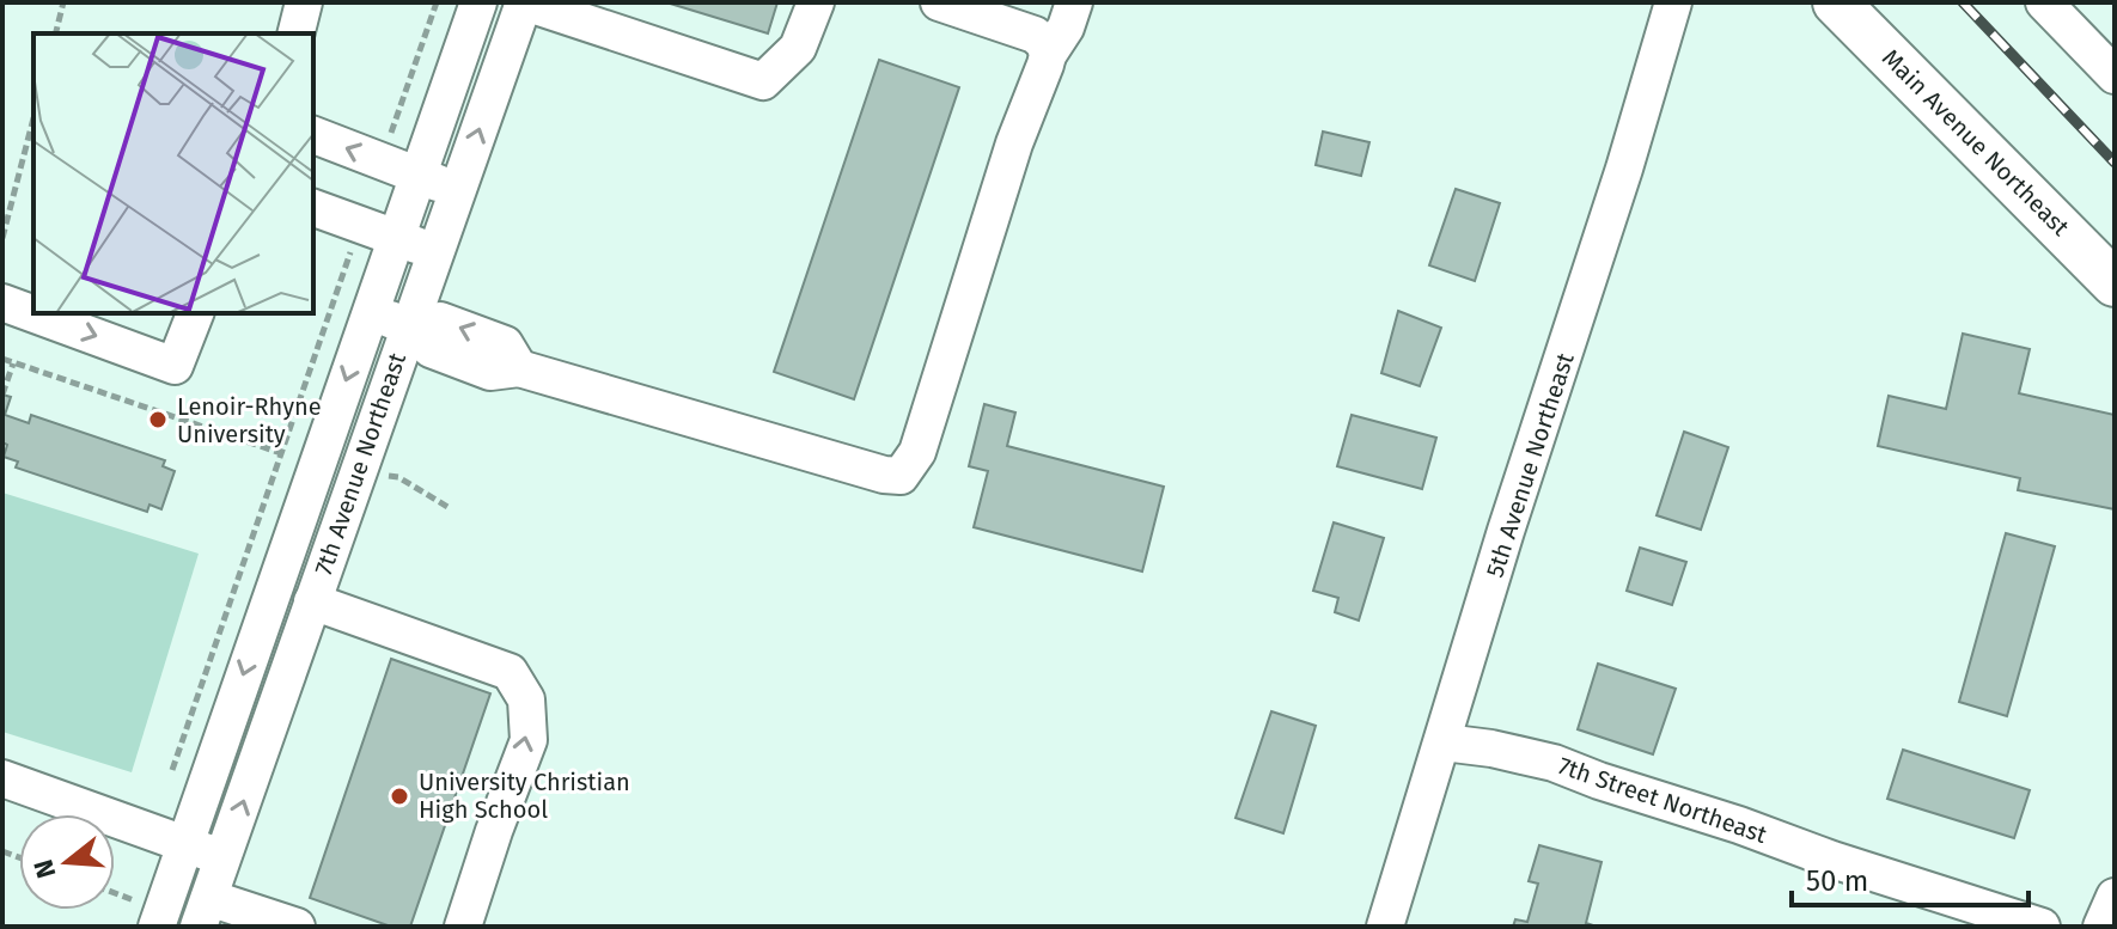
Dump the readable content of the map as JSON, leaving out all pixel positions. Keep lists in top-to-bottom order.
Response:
{
  "streets": {
    "main road": ["Main Avenue Northeast"],
    "street": ["7th Avenue Northeast", "5th Avenue Northeast", "7th Street Northeast"]
  },
  "crossings": [
    ["5th Avenue Northeast", "7th Street Northeast"]
  ],
  "places": ["Lenoir-Rhyne University", "University Christian High School"],
  "scale_bar": "50 m",
  "north": "left"
}
